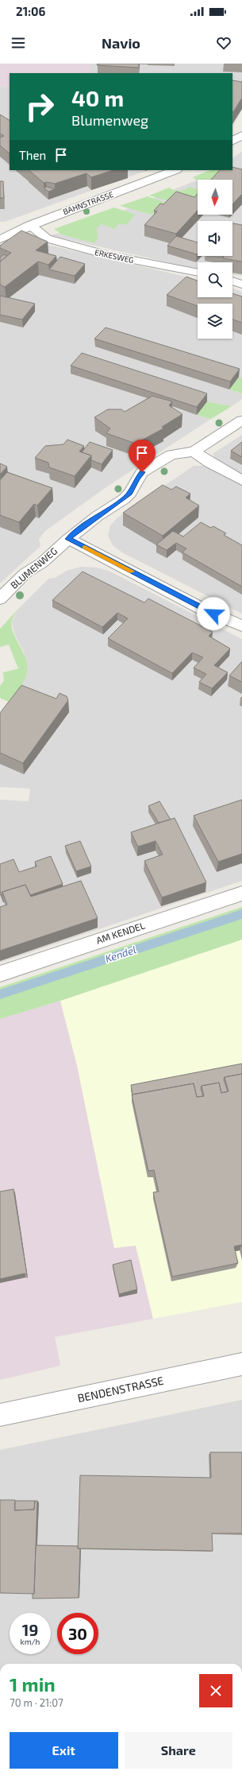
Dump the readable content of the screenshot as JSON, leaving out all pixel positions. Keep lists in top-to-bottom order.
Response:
{
  "streets": {
    "street": [
      "BAHNSTRASSE",
      "ERKESWEG",
      "BLUMENWEG",
      "AM KENDEL",
      "BENDENSTRASSE"
    ]
  },
  "crossings": [
    ["BAHNSTRASSE", "ERKESWEG"]
  ],
  "water": ["Kendel"],
  "north": "bottom",
  "page": {
    "status": "21:06",
    "header": "Navio",
    "turn": ["40 m", "Blumenweg"],
    "then": "Then",
    "speed": "19 km/h",
    "limit": "30",
    "heading": ["1 min", "70 m · 21:07"],
    "buttons": ["Exit", "Share"]
  }
}
